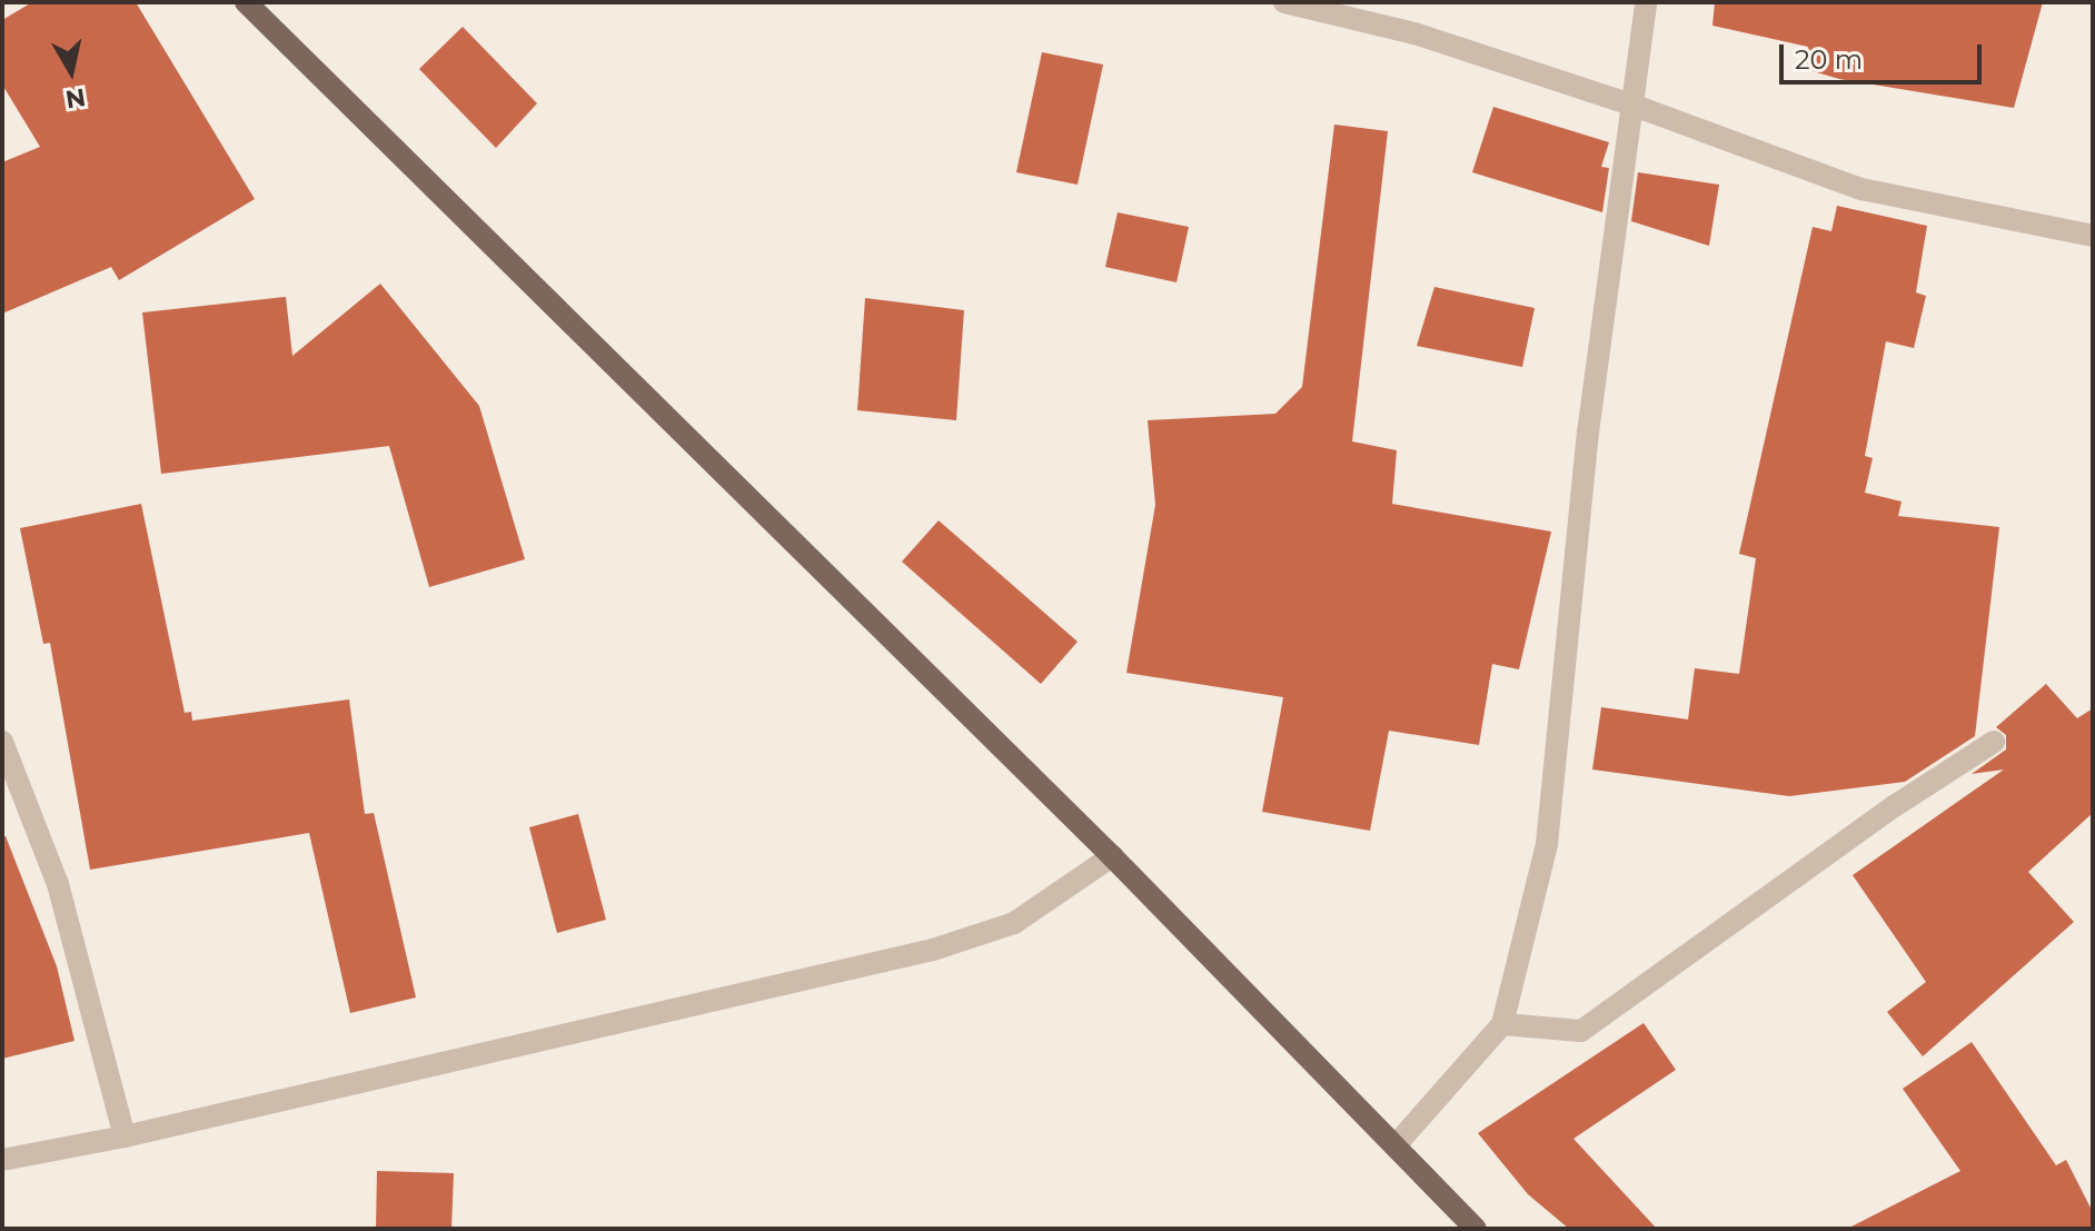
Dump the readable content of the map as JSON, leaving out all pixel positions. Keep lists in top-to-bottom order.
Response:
{
  "scale_bar": "20 m",
  "north": "bottom"
}
